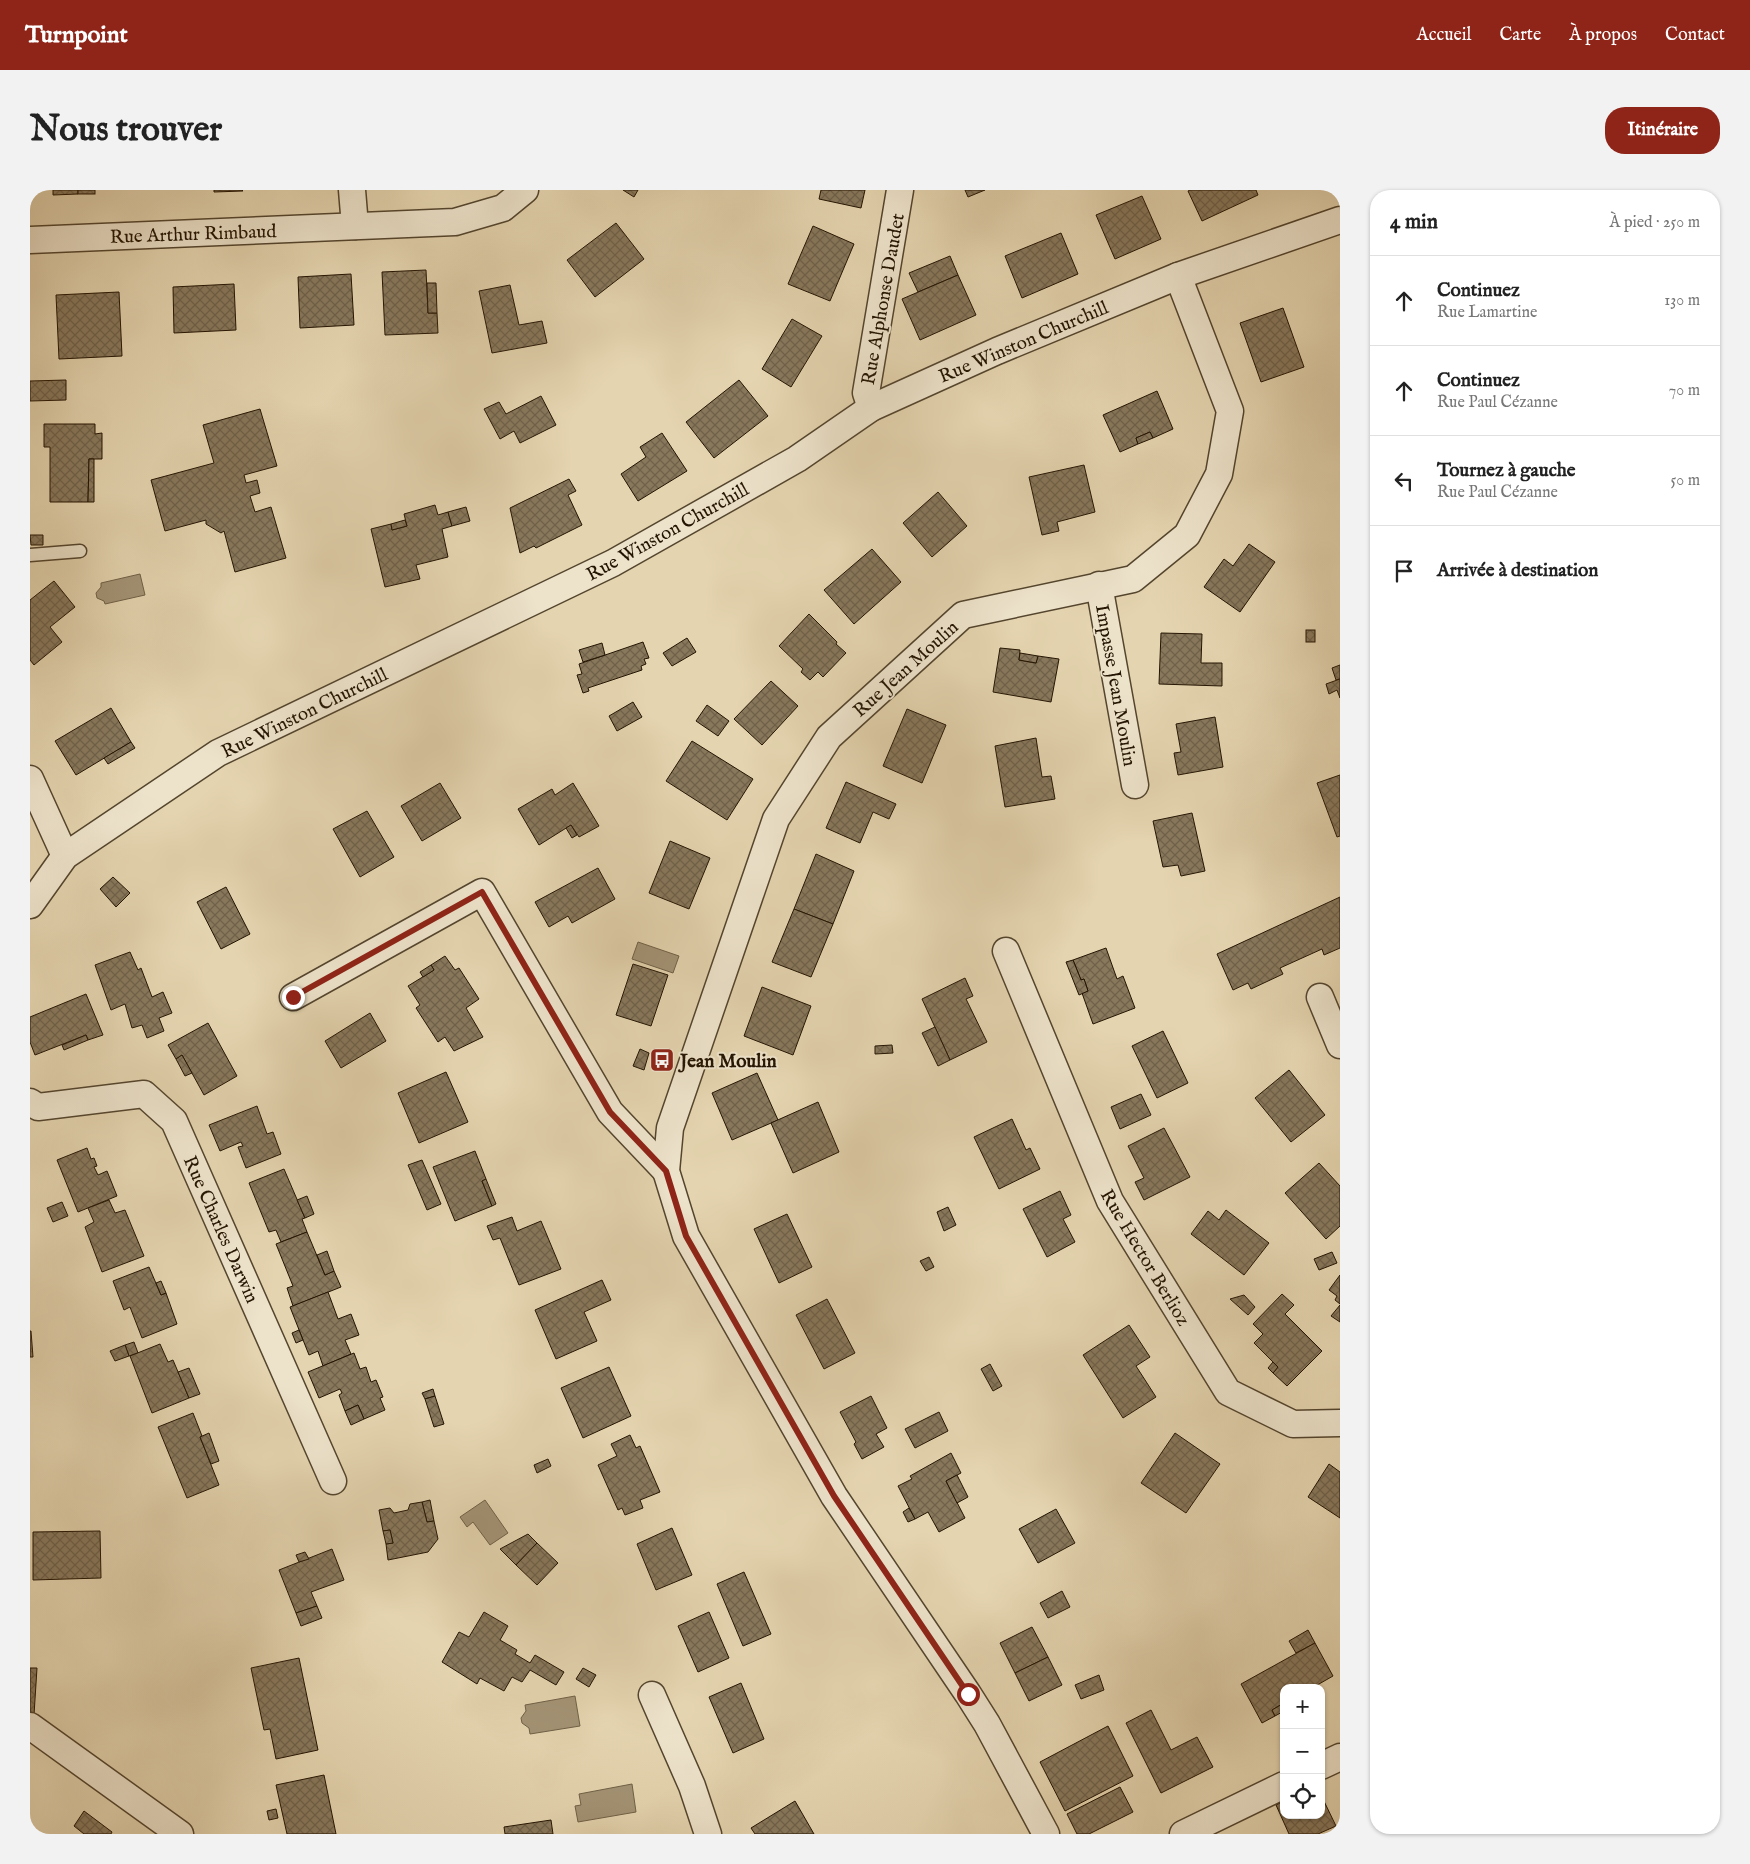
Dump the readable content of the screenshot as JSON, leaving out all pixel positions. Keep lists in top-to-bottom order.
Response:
{
  "streets": {
    "street": [
      "Rue Arthur Rimbaud",
      "Rue Alphonse Daudet",
      "Rue Winston Churchill",
      "Rue Jean Moulin",
      "Impasse Jean Moulin",
      "Rue Charles Darwin",
      "Rue Hector Berlioz"
    ]
  },
  "crossings": [
    ["Rue Alphonse Daudet", "Rue Winston Churchill"],
    ["Rue Winston Churchill", "Rue Jean Moulin"],
    ["Rue Jean Moulin", "Impasse Jean Moulin"]
  ],
  "places": {
    "bus stop": ["Jean Moulin"]
  },
  "page": {
    "header": "Turnpoint",
    "nav": [
      "Accueil",
      "Carte",
      "À propos",
      "Contact"
    ],
    "buttons": "Itinéraire",
    "title": "Nous trouver",
    "heading": ["4 min", "À pied · 250 m"],
    "list": [
      ["Continuez", "Rue Lamartine", "130 m"],
      ["Continuez", "Rue Paul Cézanne", "70 m"],
      ["Tournez à gauche", "Rue Paul Cézanne", "50 m"],
      "Arrivée à destination"
    ],
    "map_buttons": ["+", "−"]
  }
}
